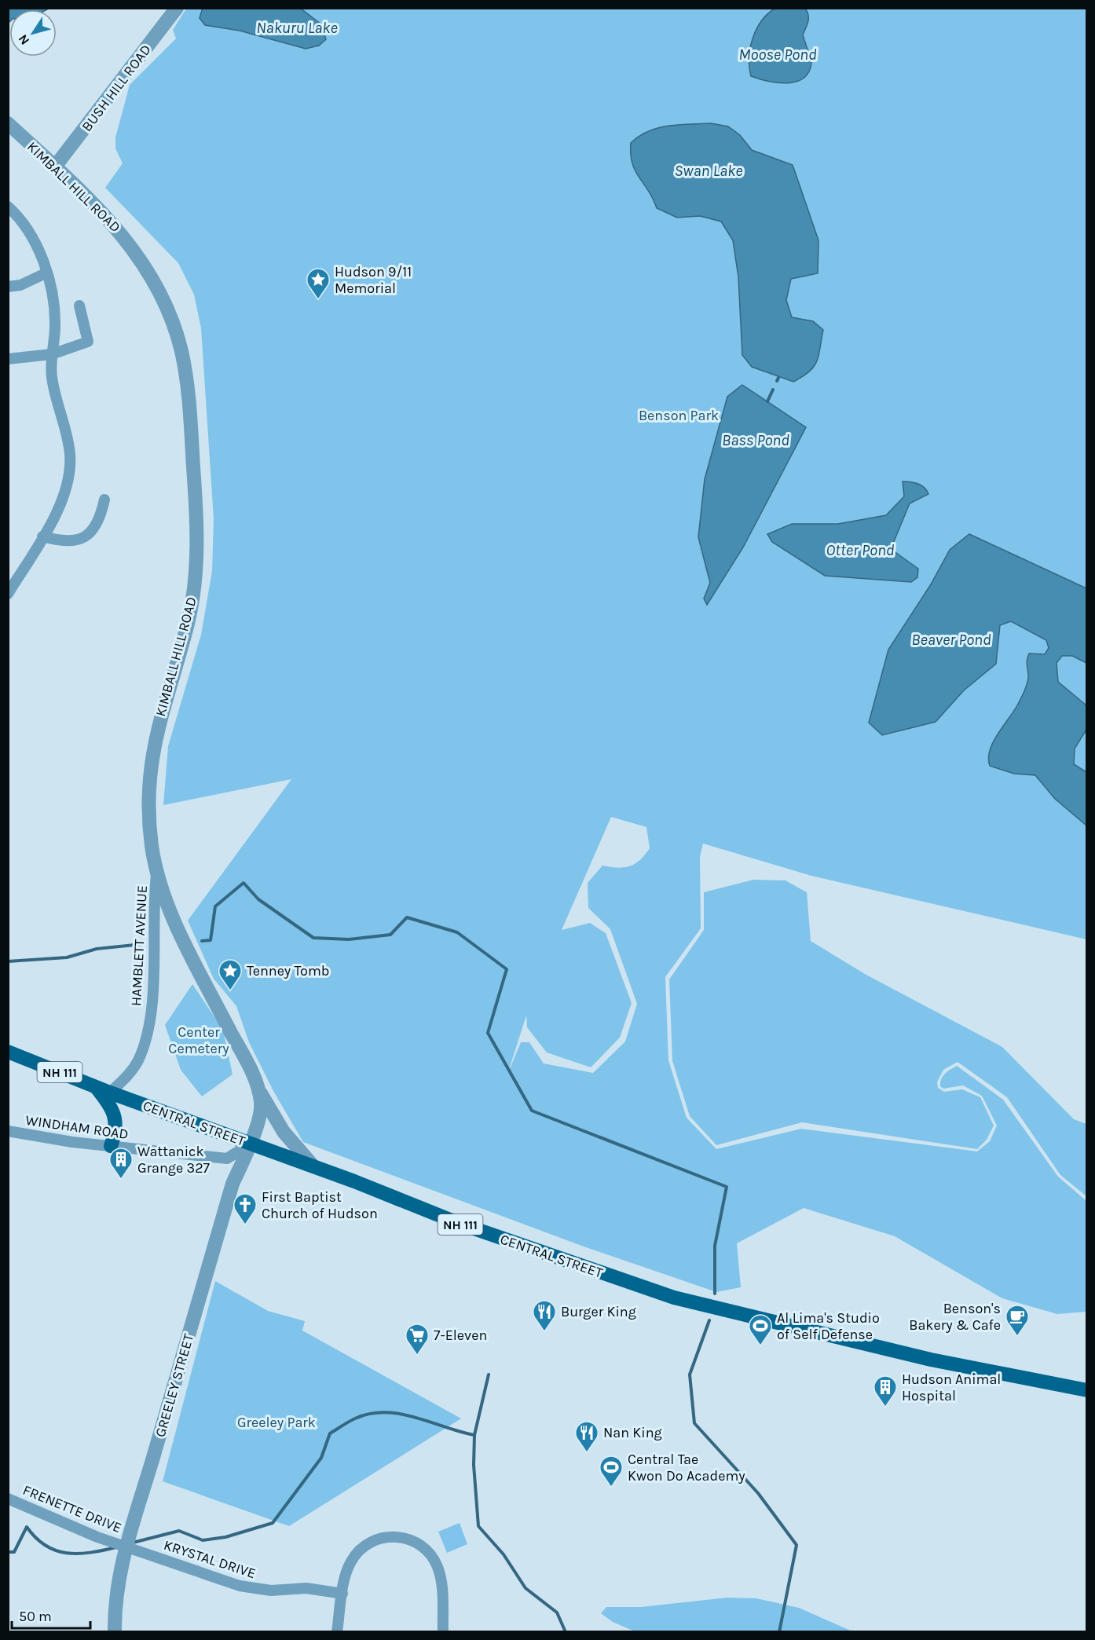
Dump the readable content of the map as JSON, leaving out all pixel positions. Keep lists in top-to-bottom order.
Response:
{
  "streets": {
    "main road": ["NH 111", "CENTRAL STREET"],
    "street": [
      "BUSH HILL ROAD",
      "KIMBALL HILL ROAD",
      "HAMBLETT AVENUE",
      "WINDHAM ROAD",
      "GREELEY STREET",
      "FRENETTE DRIVE",
      "KRYSTAL DRIVE"
    ]
  },
  "crossings": [
    ["BUSH HILL ROAD", "KIMBALL HILL ROAD"],
    ["KIMBALL HILL ROAD", "HAMBLETT AVENUE"],
    ["KIMBALL HILL ROAD", "CENTRAL STREET"],
    ["KIMBALL HILL ROAD", "WINDHAM ROAD"],
    ["KIMBALL HILL ROAD", "GREELEY STREET"],
    ["HAMBLETT AVENUE", "CENTRAL STREET"],
    ["CENTRAL STREET", "WINDHAM ROAD"],
    ["CENTRAL STREET", "GREELEY STREET"],
    ["WINDHAM ROAD", "GREELEY STREET"],
    ["GREELEY STREET", "FRENETTE DRIVE"],
    ["GREELEY STREET", "KRYSTAL DRIVE"],
    ["FRENETTE DRIVE", "KRYSTAL DRIVE"]
  ],
  "water": [
    "Nakuru Lake",
    "Moose Pond",
    "Swan Lake",
    "Bass Pond",
    "Otter Pond",
    "Beaver Pond"
  ],
  "parks": ["Benson Park", "Center Cemetery", "Greeley Park"],
  "places": {
    "place": ["Hudson 9/11 Memorial", "Tenney Tomb"],
    "building": ["Wattanick Grange 327", "Hudson Animal Hospital"],
    "church": ["First Baptist Church of Hudson"],
    "restaurant": ["Burger King", "Nan King"],
    "cafe": ["Benson's Bakery & Cafe"],
    "sports": ["Al Lima's Studio of Self Defense", "Central Tae Kwon Do Academy"],
    "supermarket": ["7-Eleven"]
  },
  "scale_bar": "50 m",
  "north": "bottom left"
}
